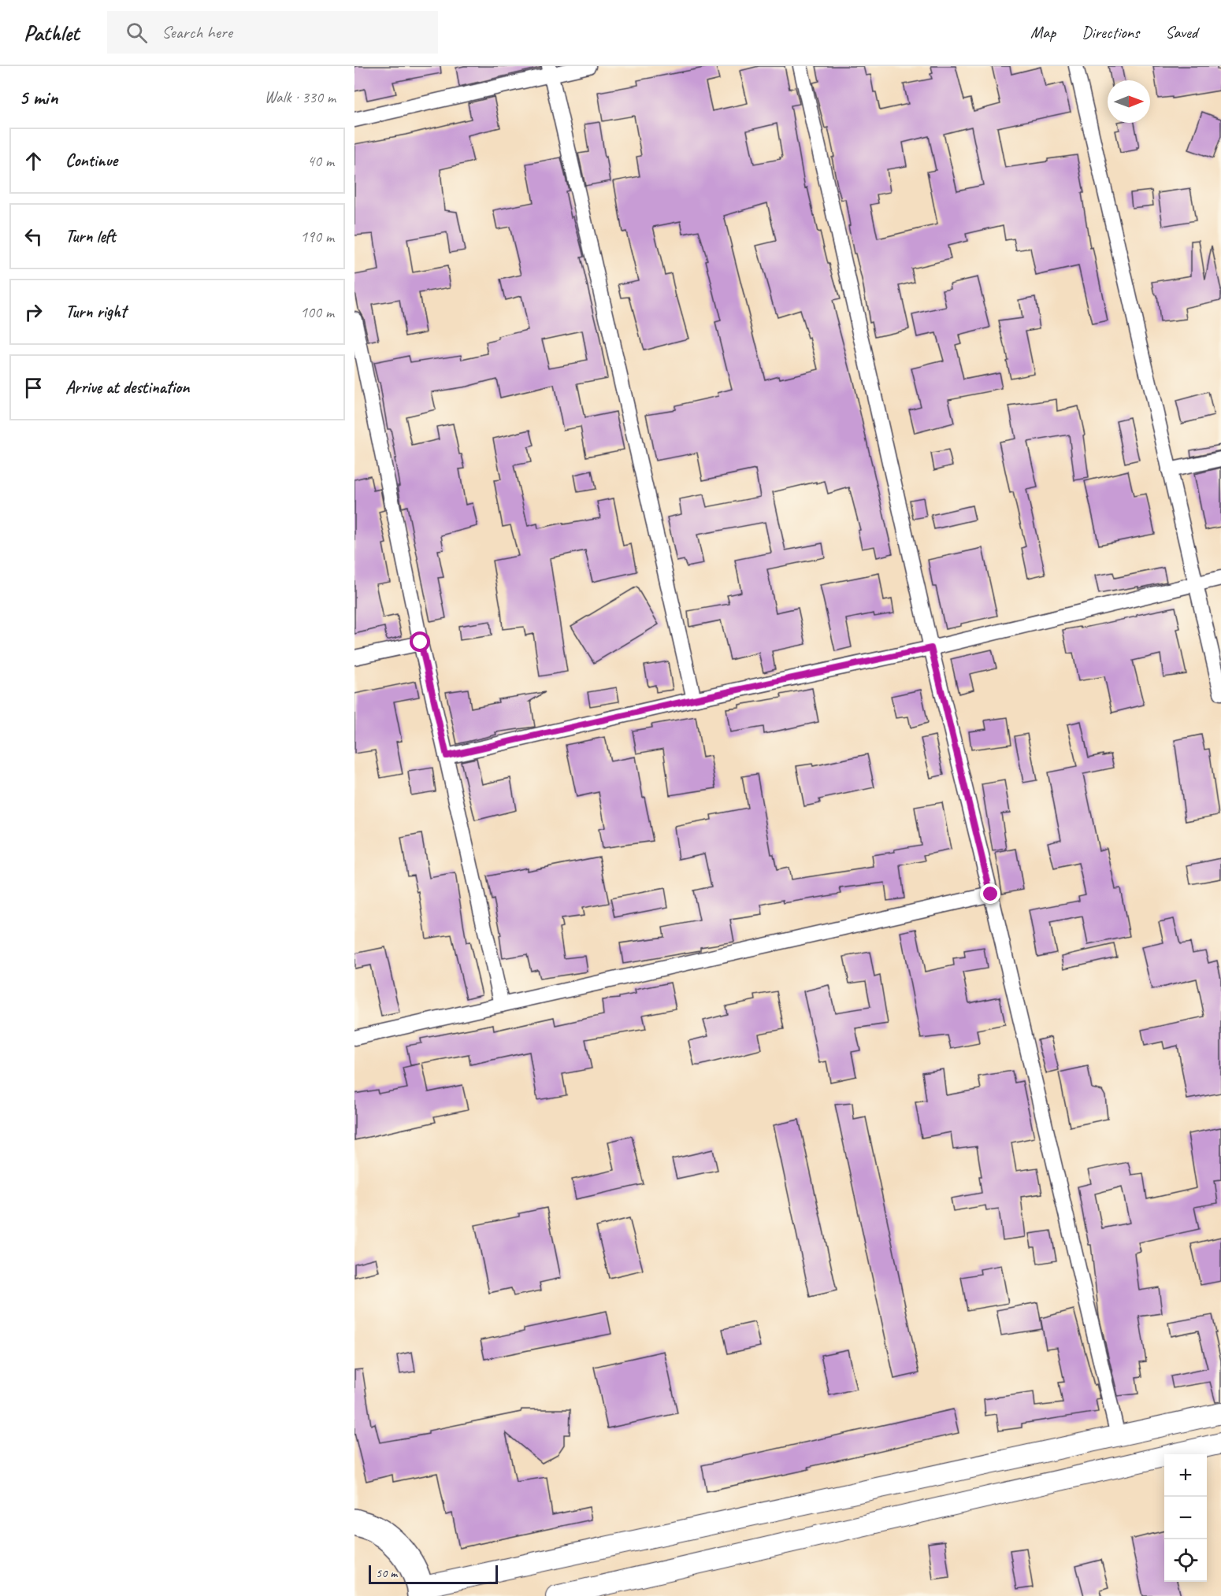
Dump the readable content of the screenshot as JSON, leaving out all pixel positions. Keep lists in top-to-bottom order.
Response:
{
  "scale_bar": "50 m",
  "north": "right",
  "page": {
    "header": "Pathlet",
    "search": "Search here",
    "nav": ["Map", "Directions", "Saved"],
    "heading": ["5 min", "Walk · 330 m"],
    "list": [
      ["Continue", "40 m"],
      ["Turn left", "190 m"],
      ["Turn right", "100 m"],
      "Arrive at destination"
    ],
    "map_buttons": ["+", "−"],
    "scale": "50 m"
  }
}
